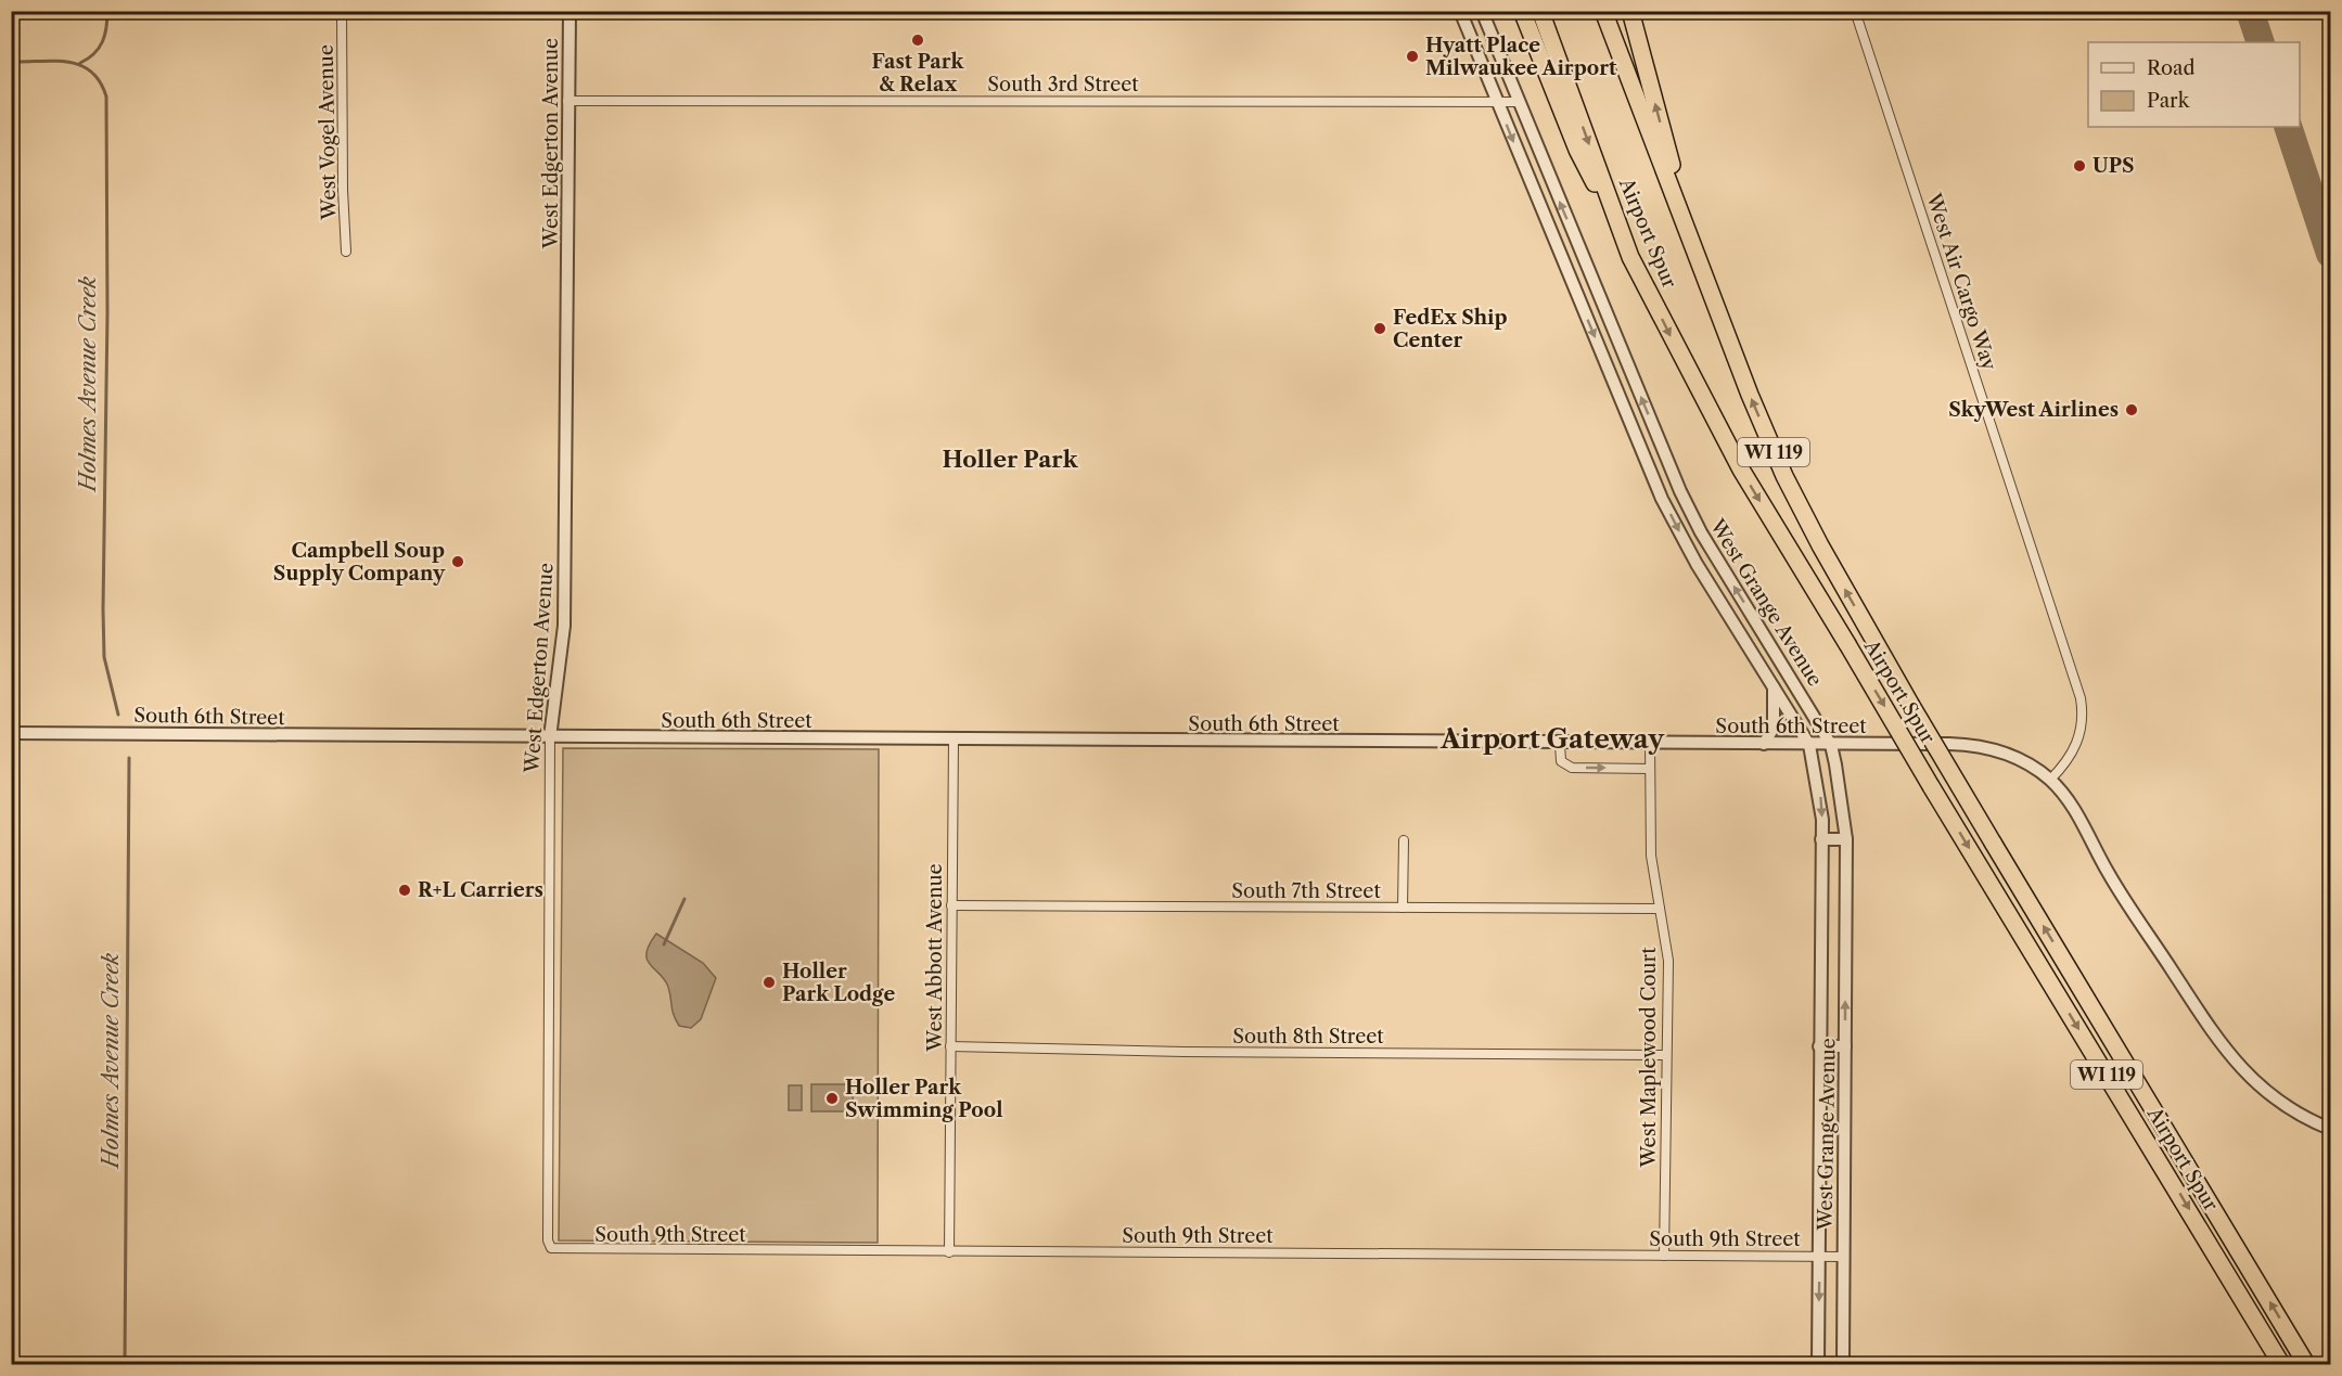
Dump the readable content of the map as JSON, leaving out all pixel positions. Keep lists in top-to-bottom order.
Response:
{
  "streets": {
    "highway": ["Airport Spur", "WI 119"],
    "street": [
      "South 3rd Street",
      "West Vogel Avenue",
      "West Edgerton Avenue",
      "West Air Cargo Way",
      "West Grange Avenue",
      "South 6th Street",
      "South 7th Street",
      "West Abbott Avenue",
      "South 8th Street",
      "West Maplewood Court",
      "South 9th Street"
    ]
  },
  "crossings": [
    ["South 3rd Street", "West Edgerton Avenue"],
    ["South 3rd Street", "West Grange Avenue"],
    ["West Edgerton Avenue", "South 6th Street"],
    ["West Edgerton Avenue", "South 9th Street"],
    ["West Air Cargo Way", "South 6th Street"],
    ["West Grange Avenue", "South 6th Street"],
    ["West Grange Avenue", "South 9th Street"],
    ["South 6th Street", "West Abbott Avenue"],
    ["South 6th Street", "West Maplewood Court"],
    ["South 7th Street", "West Abbott Avenue"],
    ["South 7th Street", "West Maplewood Court"],
    ["West Abbott Avenue", "South 8th Street"],
    ["West Abbott Avenue", "South 9th Street"],
    ["South 8th Street", "West Maplewood Court"],
    ["West Maplewood Court", "South 9th Street"]
  ],
  "districts": ["Holler Park", "Airport Gateway"],
  "water": ["Holmes Avenue Creek"],
  "places": [
    "Fast Park & Relax",
    "Hyatt Place Milwaukee Airport",
    "UPS",
    "FedEx Ship Center",
    "SkyWest Airlines",
    "Campbell Soup Supply Company",
    "R+L Carriers",
    "Holler Park Lodge",
    "Holler Park Swimming Pool"
  ],
  "legend": ["Road", "Park"]
}
